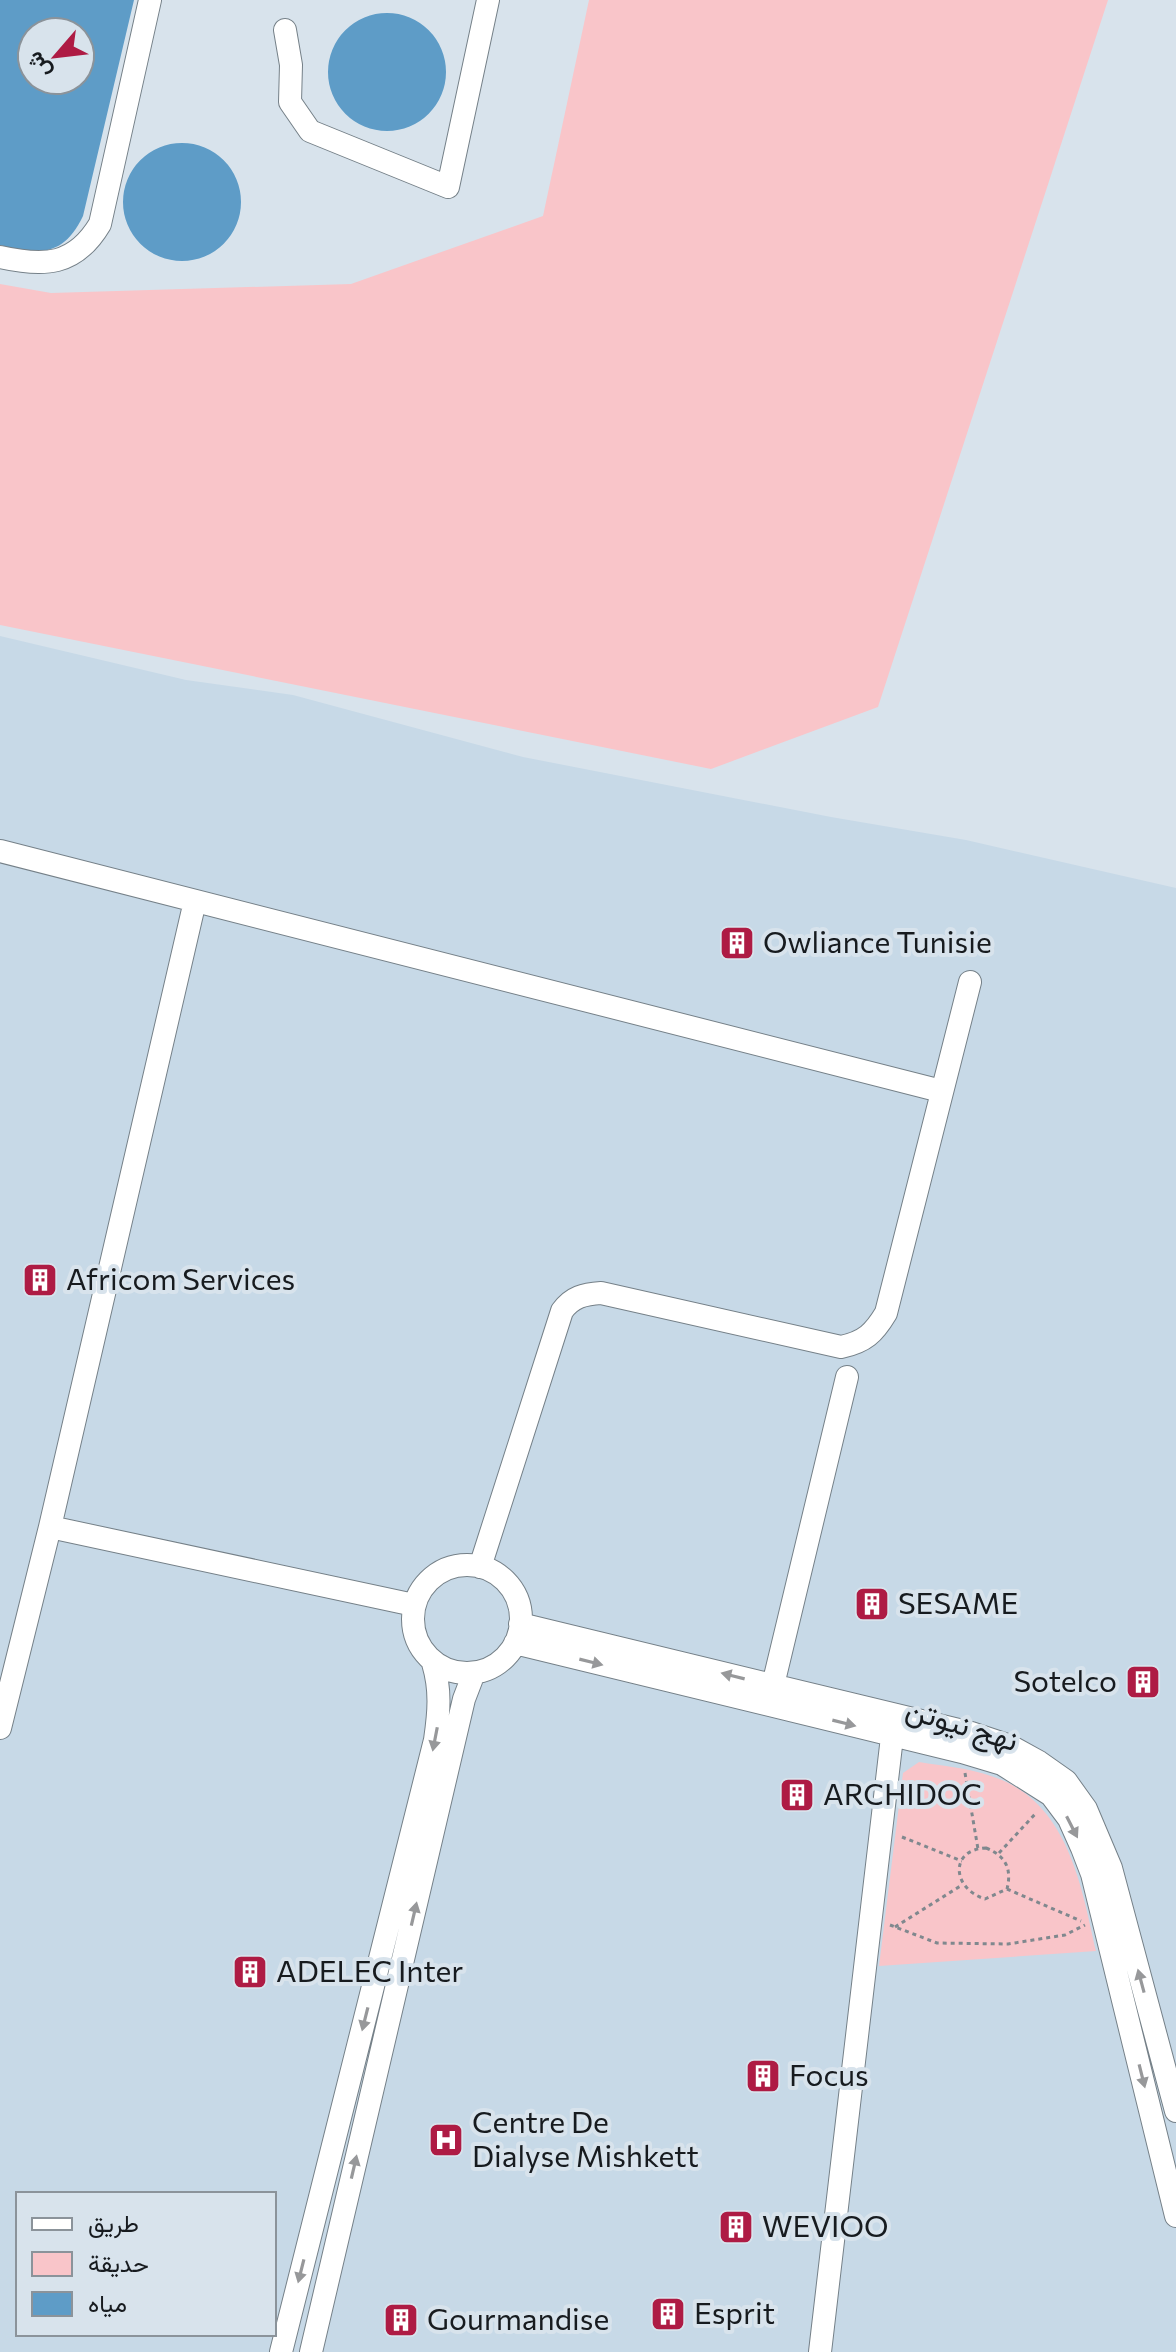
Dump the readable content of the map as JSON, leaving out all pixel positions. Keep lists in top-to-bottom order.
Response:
{
  "streets": {
    "street": ["نهج نيوتن"]
  },
  "places": {
    "building": [
      "Owliance Tunisie",
      "Africom Services",
      "SESAME",
      "Sotelco",
      "ARCHIDOC",
      "ADELEC Inter",
      "Focus",
      "WEVIOO",
      "Esprit",
      "Gourmandise"
    ],
    "hospital": ["Centre De Dialyse Mishkett"]
  },
  "legend": ["طريق", "حديقة", "مياه"],
  "north": "bottom left"
}
